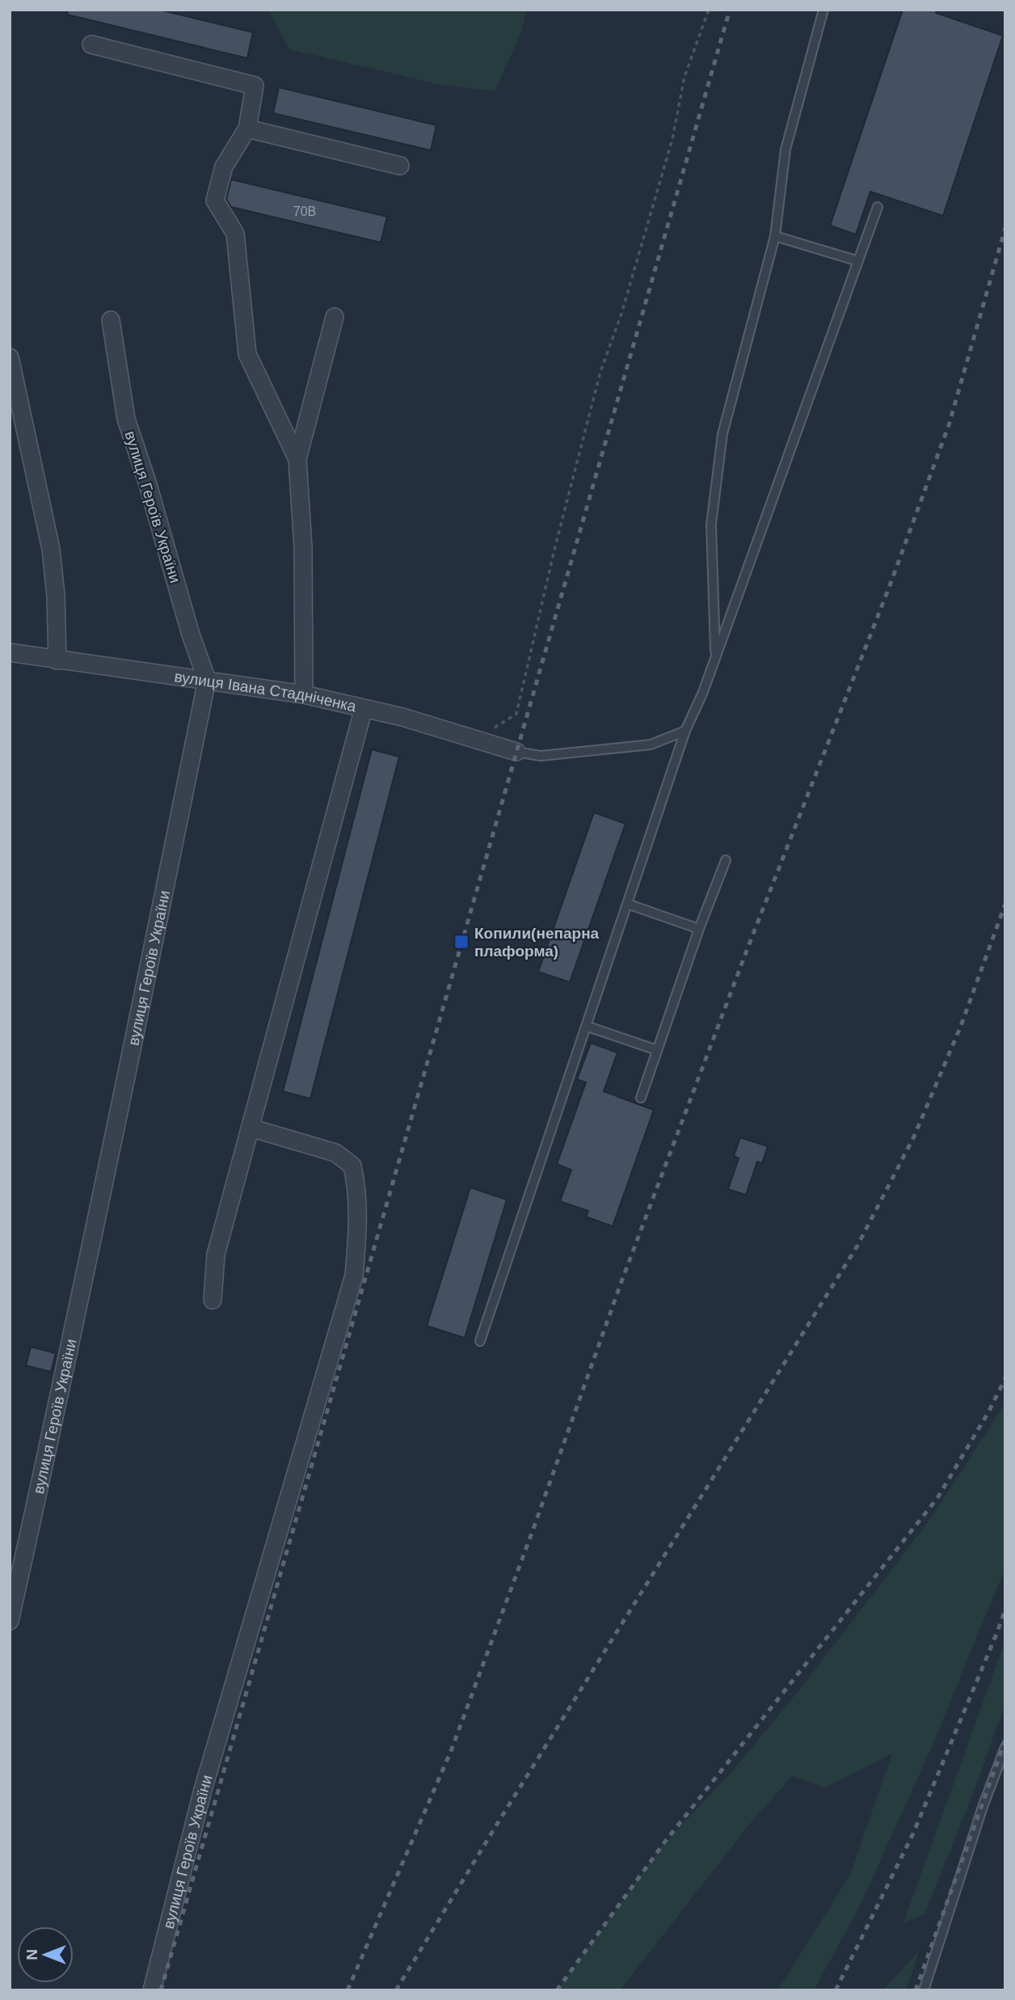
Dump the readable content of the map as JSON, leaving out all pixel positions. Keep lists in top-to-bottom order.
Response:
{
  "streets": {
    "street": ["вулиця Героїв України", "вулиця Івана Стадніченка"]
  },
  "crossings": [
    ["вулиця Героїв України", "вулиця Івана Стадніченка"]
  ],
  "places": {
    "transit": ["Копили(непарна плаформа)"]
  },
  "house_numbers": ["70В"],
  "north": "left"
}
